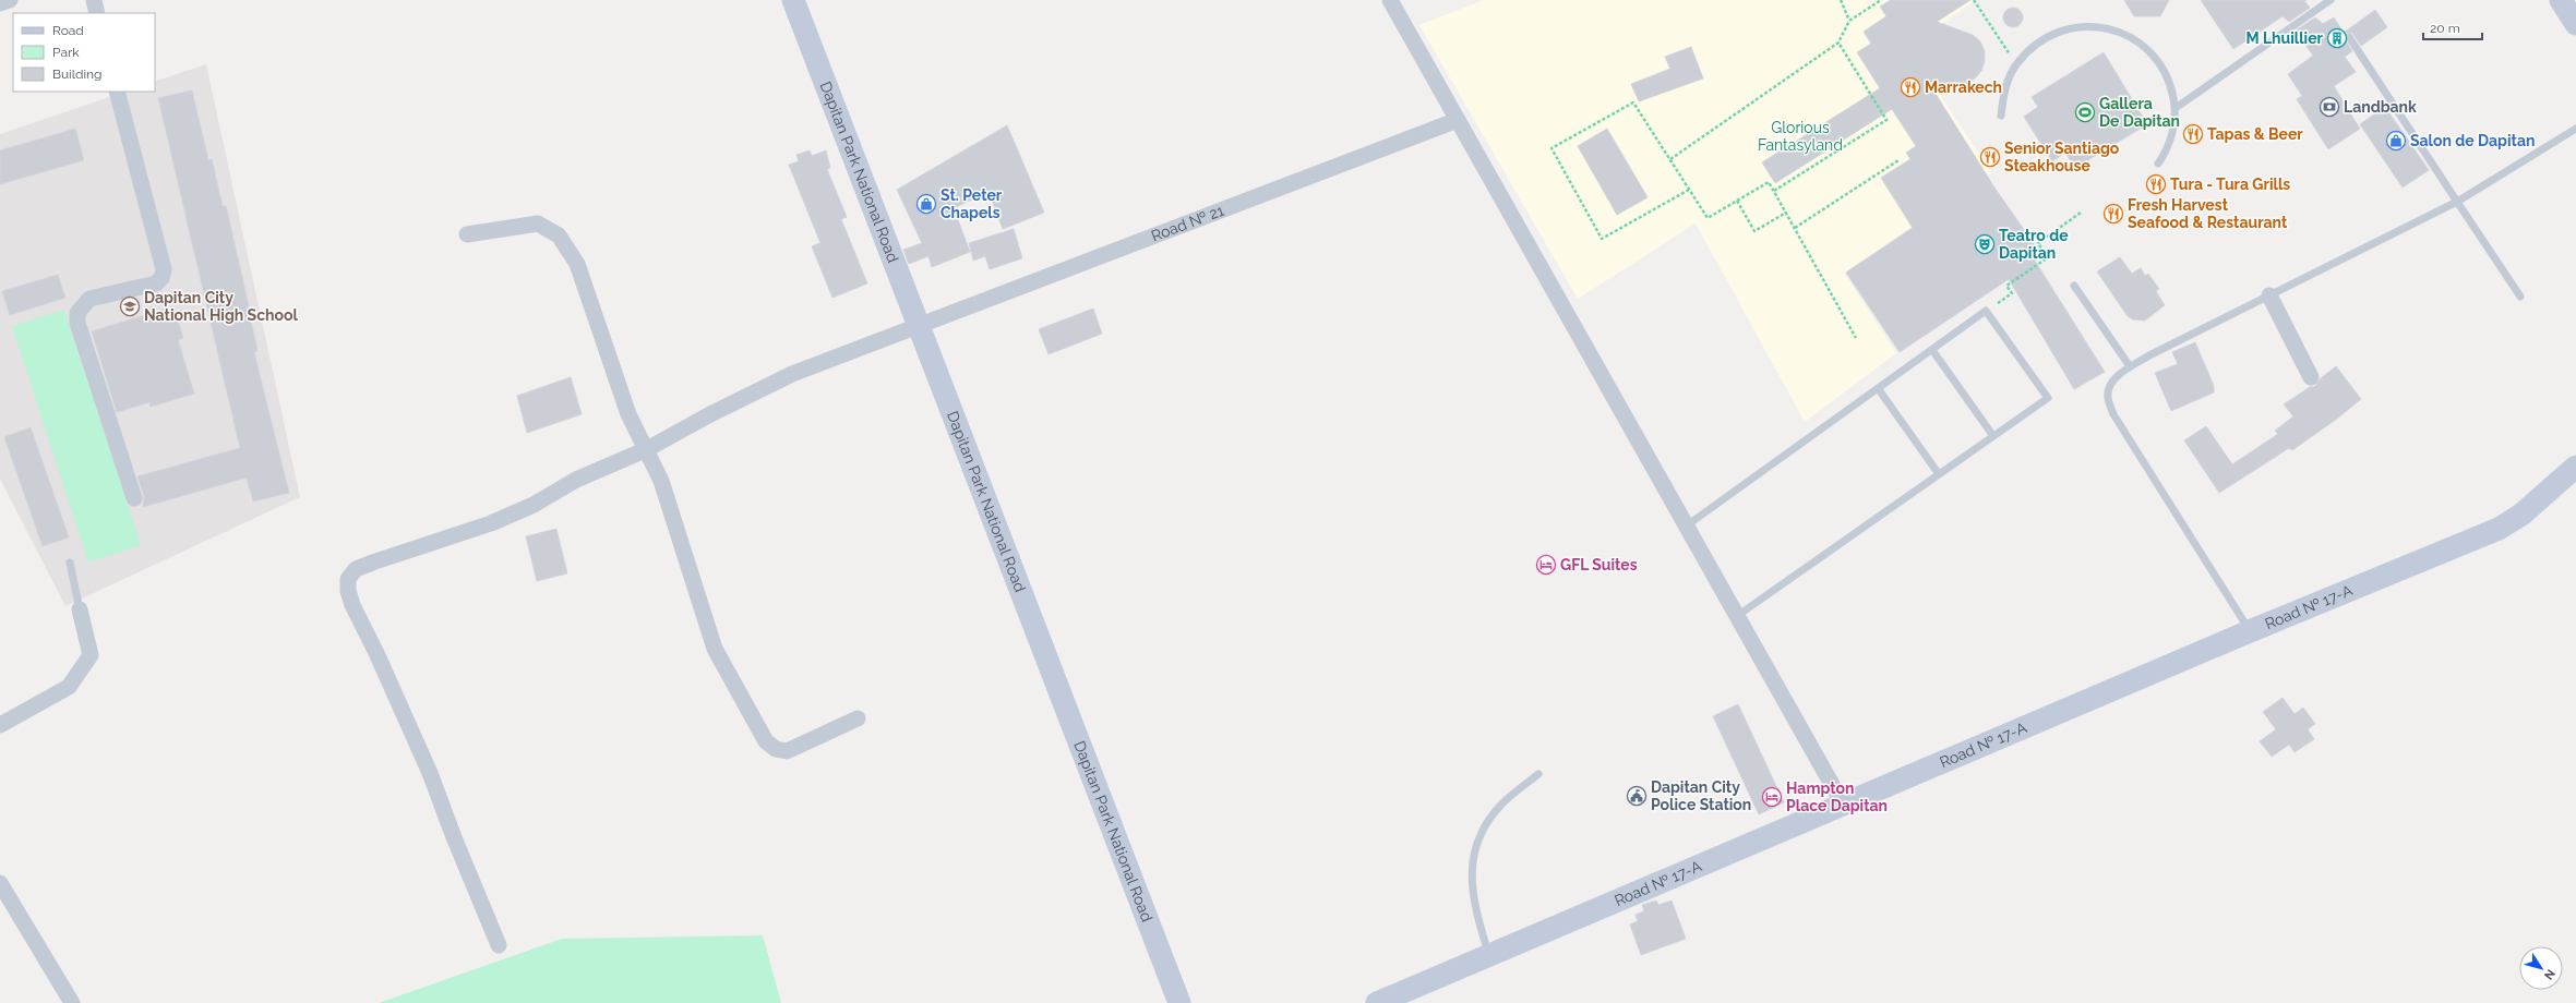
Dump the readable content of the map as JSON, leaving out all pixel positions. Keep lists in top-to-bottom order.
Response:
{
  "streets": {
    "street": ["Dapitan Park National Road", "Road № 21", "Road № 17-A"]
  },
  "crossings": [
    ["Dapitan Park National Road", "Road № 21"]
  ],
  "parks": ["Glorious Fantasyland"],
  "places": {
    "building": ["M Lhuillier"],
    "restaurant": [
      "Marrakech",
      "Tapas & Beer",
      "Senior Santiago Steakhouse",
      "Tura - Tura Grills",
      "Fresh Harvest Seafood & Restaurant"
    ],
    "bank": ["Landbank"],
    "sports": ["Gallera De Dapitan"],
    "shop": ["Salon de Dapitan", "St. Peter Chapels"],
    "theatre": ["Teatro de Dapitan"],
    "school or university": ["Dapitan City National High School"],
    "hotel": ["GFL Suites", "Hampton Place Dapitan"],
    "public building": ["Dapitan City Police Station"]
  },
  "legend": ["Road", "Park", "Building"],
  "scale_bar": "20 m",
  "north": "bottom right"
}
